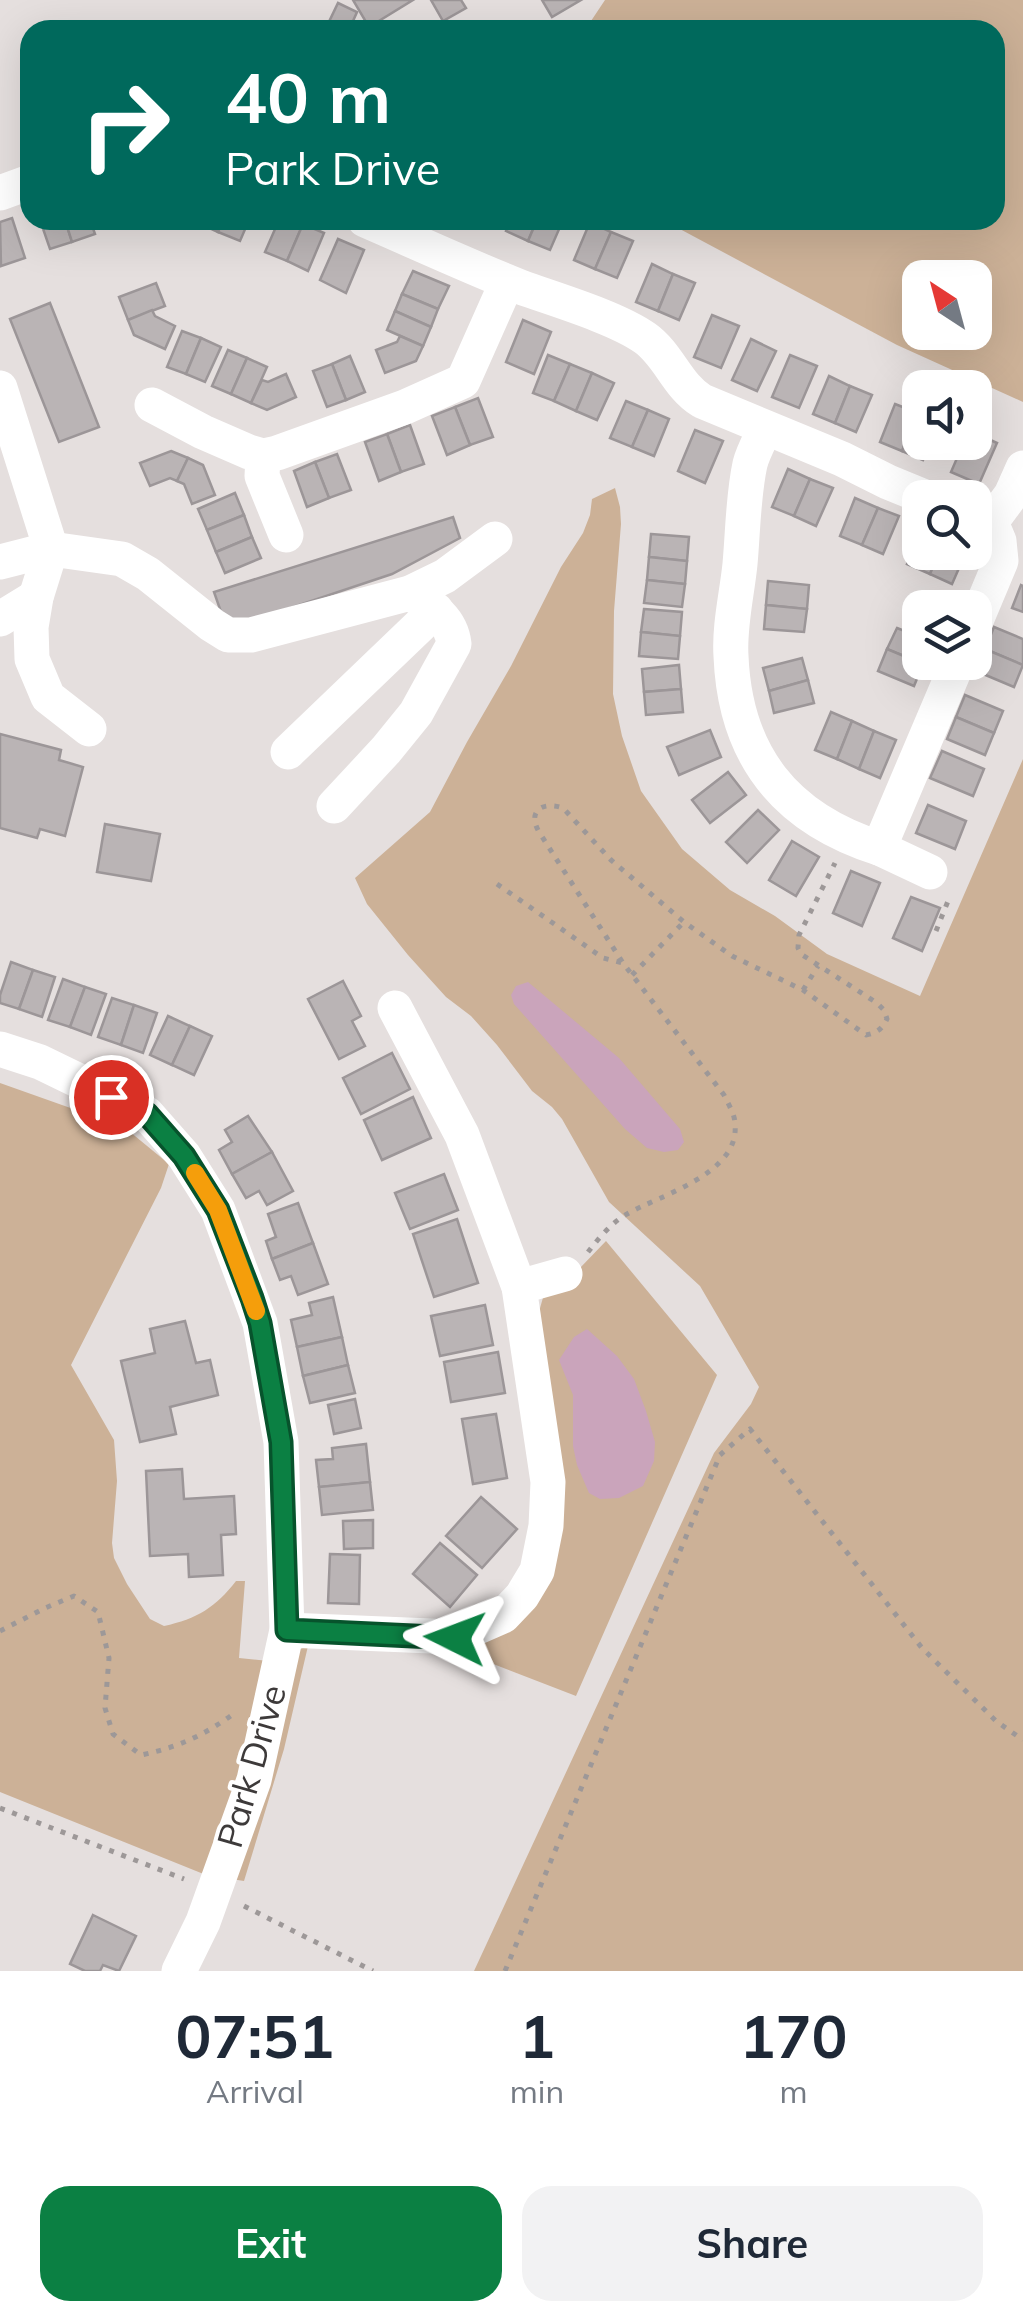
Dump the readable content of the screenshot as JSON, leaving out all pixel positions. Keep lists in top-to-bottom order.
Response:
{
  "streets": {
    "street": ["Park Drive"]
  },
  "north": "top left",
  "page": {
    "turn": ["40 m", "Park Drive"],
    "eta": [
      "07:51",
      "Arrival",
      "1",
      "min",
      "170",
      "m"
    ],
    "buttons": ["Exit", "Share"]
  }
}
